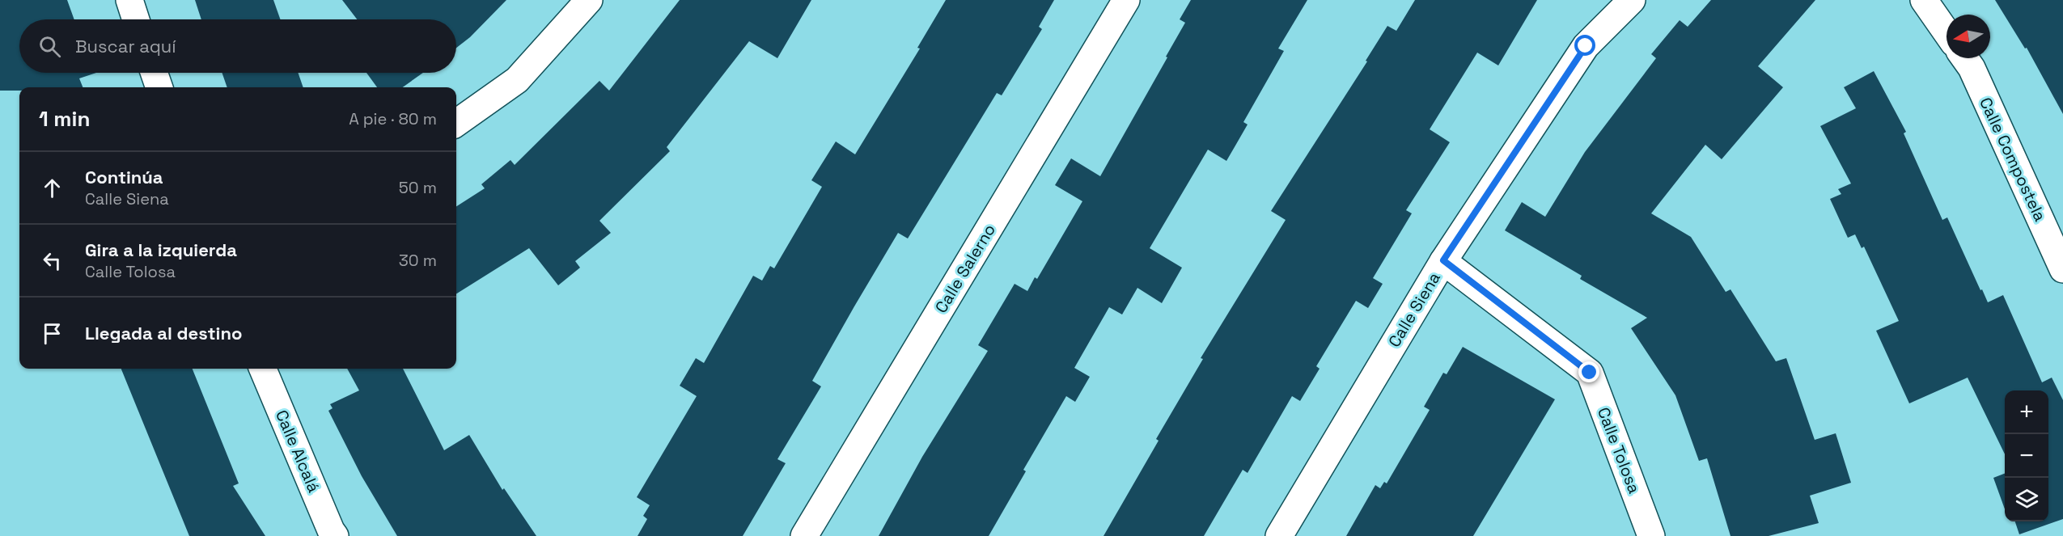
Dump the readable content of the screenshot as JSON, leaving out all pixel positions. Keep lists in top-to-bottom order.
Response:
{
  "streets": {
    "street": [
      "Calle Compostela",
      "Calle Salerno",
      "Calle Siena",
      "Calle Tolosa",
      "Calle Alcalá"
    ]
  },
  "crossings": [
    ["Calle Siena", "Calle Tolosa"]
  ],
  "north": "left",
  "page": {
    "search": "Buscar aquí",
    "heading": ["1 min", "A pie · 80 m"],
    "list": [
      ["Continúa", "Calle Siena", "50 m"],
      ["Gira a la izquierda", "Calle Tolosa", "30 m"],
      "Llegada al destino"
    ],
    "map_buttons": ["+", "−"]
  }
}
